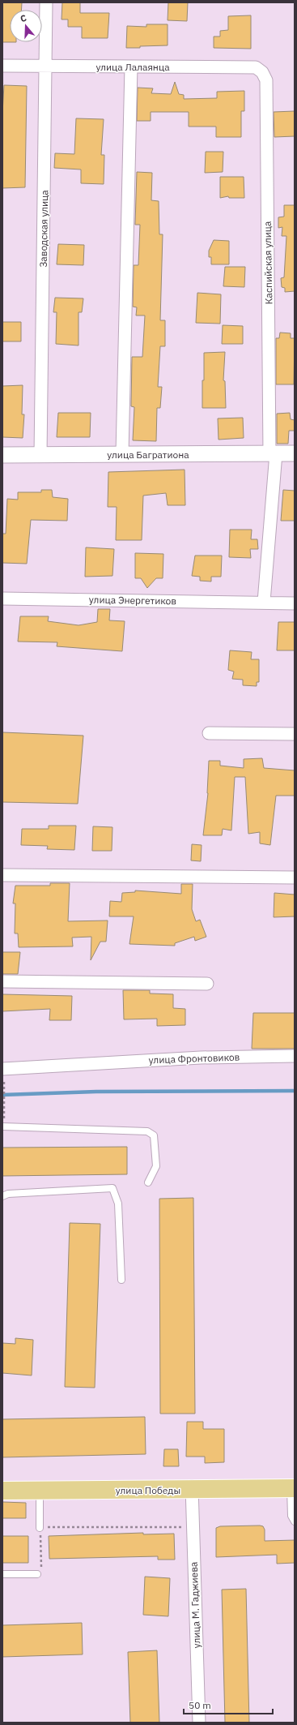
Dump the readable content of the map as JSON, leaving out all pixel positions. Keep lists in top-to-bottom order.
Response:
{
  "streets": {
    "main road": ["улица Победы"],
    "street": [
      "улица Лалаянца",
      "Заводская улица",
      "Каспийская улица",
      "улица Багратиона",
      "улица Энергетиков",
      "улица Фронтовиков",
      "улица М. Гаджиева"
    ]
  },
  "crossings": [
    ["улица Лалаянца", "Заводская улица"],
    ["улица Лалаянца", "Каспийская улица"],
    ["Заводская улица", "улица Багратиона"],
    ["Каспийская улица", "улица Багратиона"],
    ["улица Победы", "улица М. Гаджиева"]
  ],
  "scale_bar": "50 m",
  "north": "top"
}
